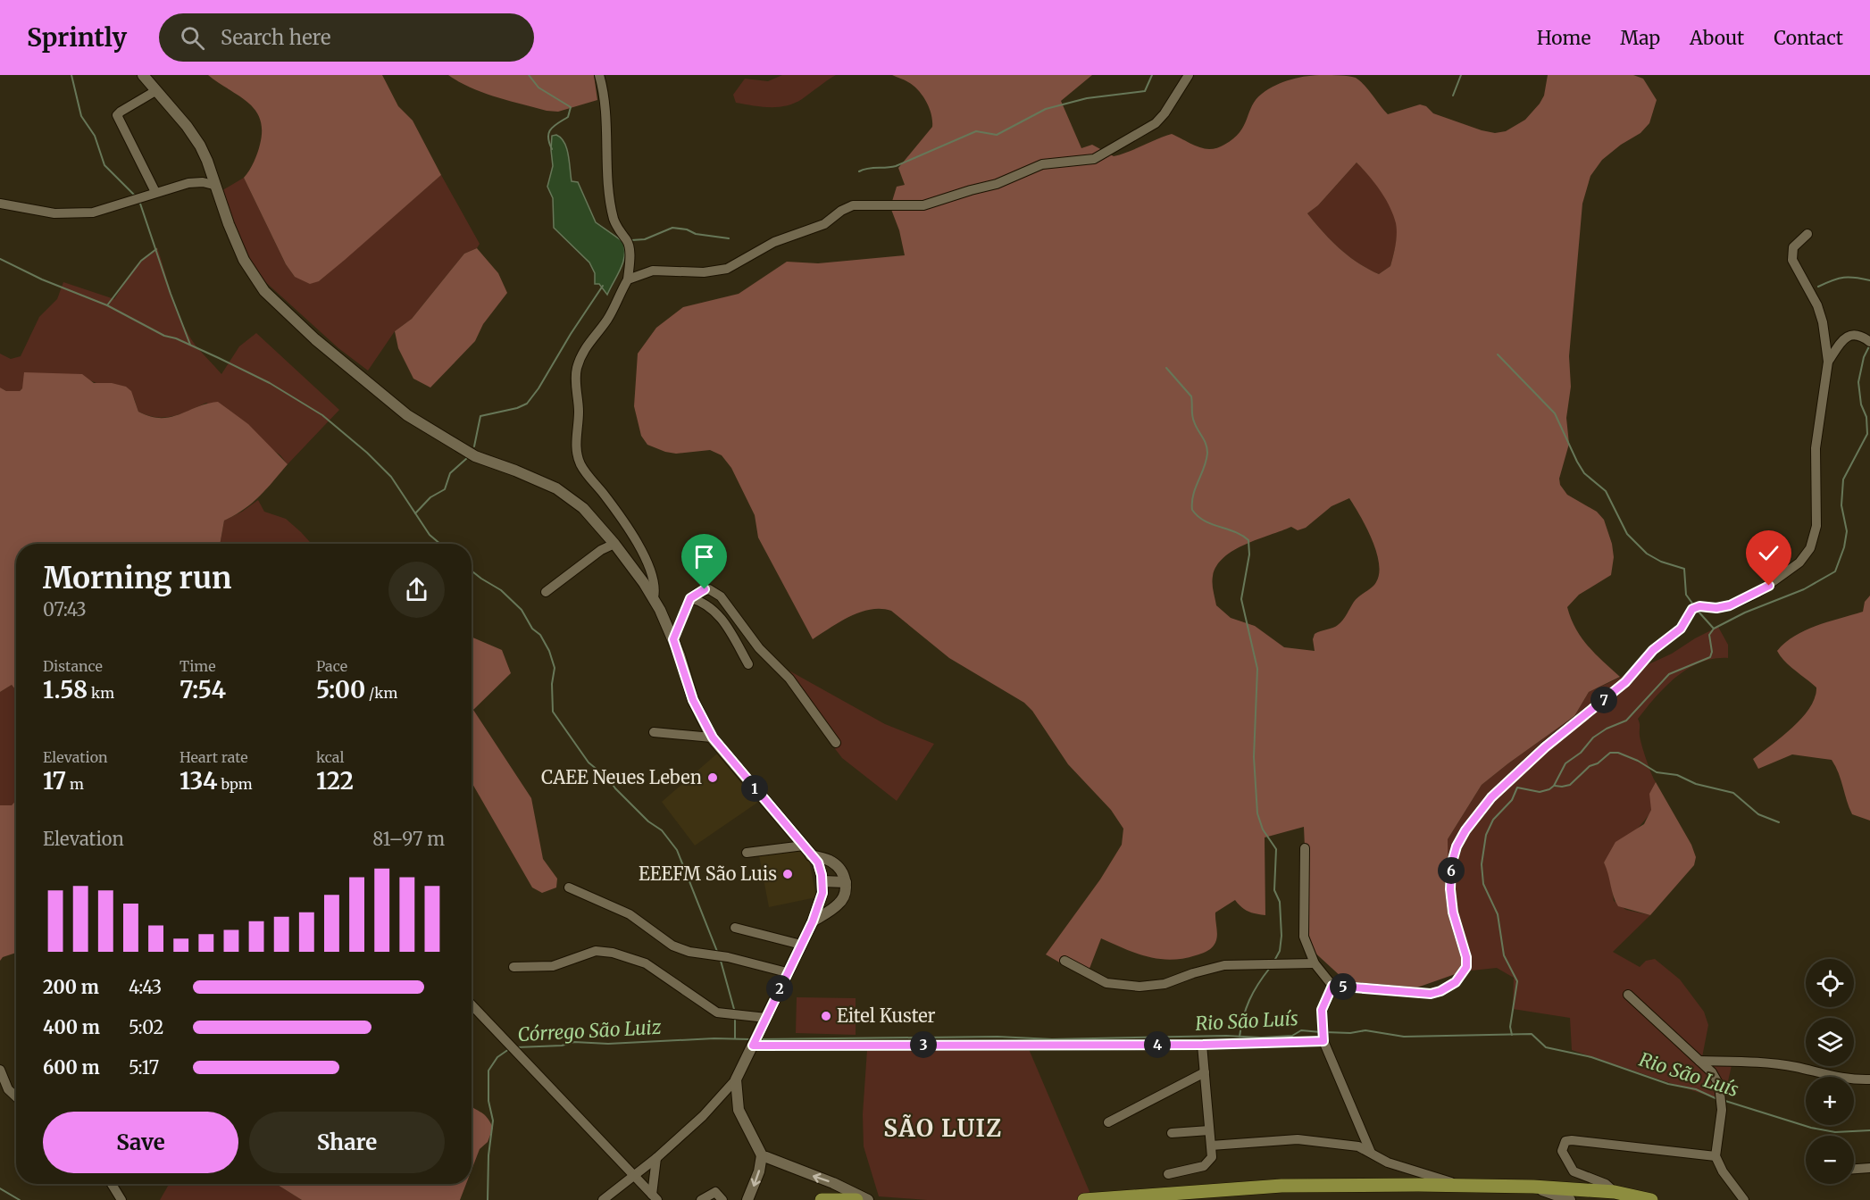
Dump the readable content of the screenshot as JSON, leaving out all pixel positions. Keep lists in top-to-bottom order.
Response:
{
  "districts": ["SÃO LUIZ"],
  "water": ["Rio São Luís", "Córrego São Luiz"],
  "places": ["CAEE Neues Leben", "EEEFM São Luis", "Eitel Kuster"],
  "page": {
    "header": "Sprintly",
    "search": "Search here",
    "nav": [
      "Home",
      "Map",
      "About",
      "Contact"
    ],
    "heading": ["Morning run", "07:43"],
    "stats": [
      ["Distance", "1.58 km"],
      ["Time", "7:54"],
      ["Pace", "5:00 /km"],
      ["Elevation", "17 m"],
      ["Heart rate", "134 bpm"],
      ["kcal", "122"]
    ],
    "pins": [
      "7",
      "1",
      "6",
      "5",
      "2",
      "3",
      "4"
    ],
    "chart": ["Elevation", "81–97 m"],
    "map_buttons": ["+", "−"],
    "list": [
      {
        "name": "200 m",
        "note": "4:43"
      },
      {
        "name": "400 m",
        "note": "5:02"
      },
      {
        "name": "600 m",
        "note": "5:17"
      }
    ],
    "buttons": ["Save", "Share"]
  }
}
